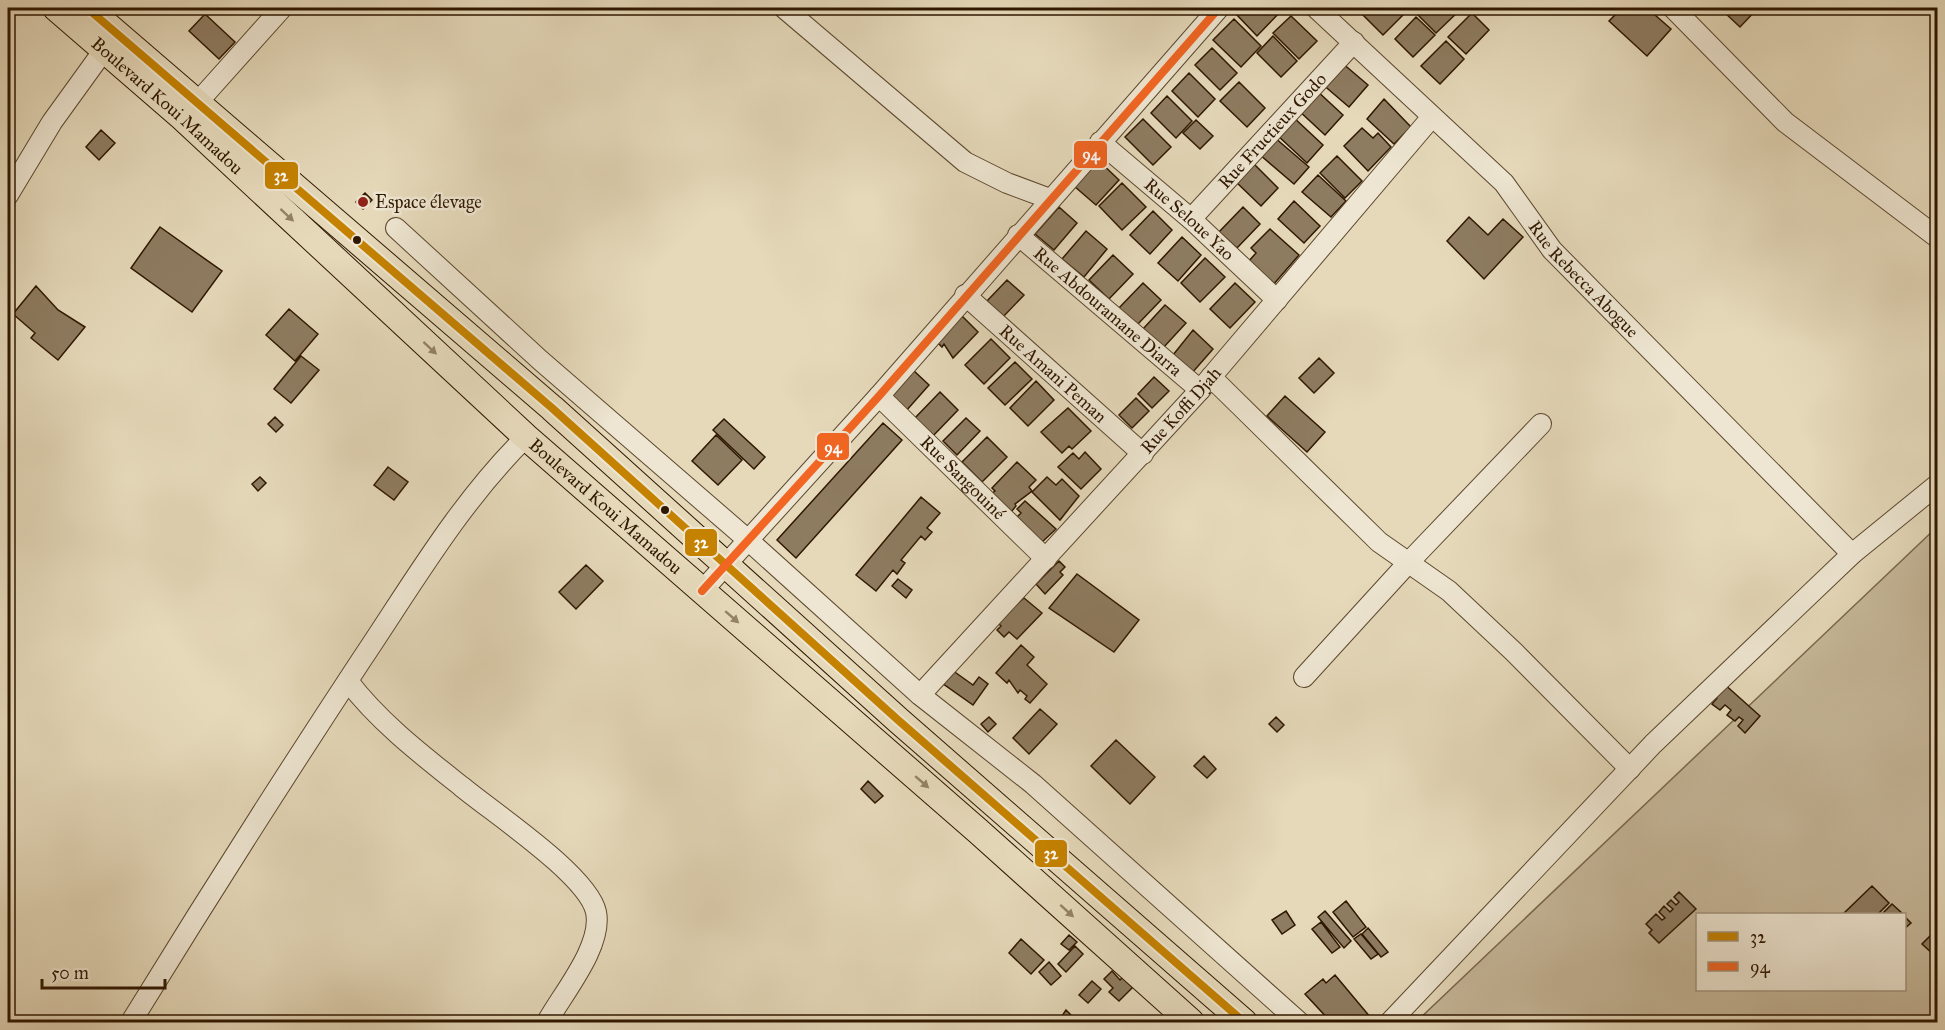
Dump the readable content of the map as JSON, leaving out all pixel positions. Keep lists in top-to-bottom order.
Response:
{
  "streets": {
    "main road": ["Boulevard Koui Mamadou"],
    "street": [
      "Rue Fructieux Godo",
      "Rue Seloue Yao",
      "Rue Rebecca Abogue",
      "Rue Abdouramane Diarra",
      "Rue Amani Peman",
      "Rue Koffi Djah",
      "Rue Sangouiné"
    ]
  },
  "crossings": [
    ["Rue Fructieux Godo", "Rue Seloue Yao"],
    ["Rue Fructieux Godo", "Rue Rebecca Abogue"],
    ["Rue Seloue Yao", "Rue Koffi Djah"],
    ["Rue Rebecca Abogue", "Rue Koffi Djah"],
    ["Rue Abdouramane Diarra", "Rue Koffi Djah"],
    ["Rue Amani Peman", "Rue Koffi Djah"],
    ["Rue Koffi Djah", "Rue Sangouiné"]
  ],
  "places": ["Espace élevage"],
  "lines": ["transit line 32", "transit line 94"],
  "legend": ["32", "94"],
  "scale_bar": "50 m"
}
